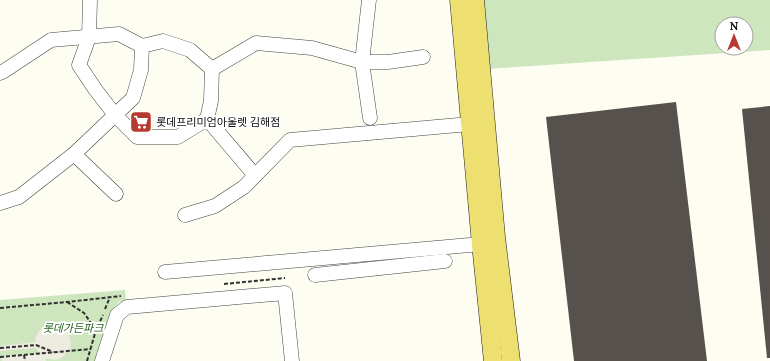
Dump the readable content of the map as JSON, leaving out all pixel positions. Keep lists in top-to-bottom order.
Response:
{
  "parks": ["롯데가든파크"],
  "places": {
    "supermarket": ["롯데프리미엄아울렛 김해점"]
  },
  "north": "top"
}
